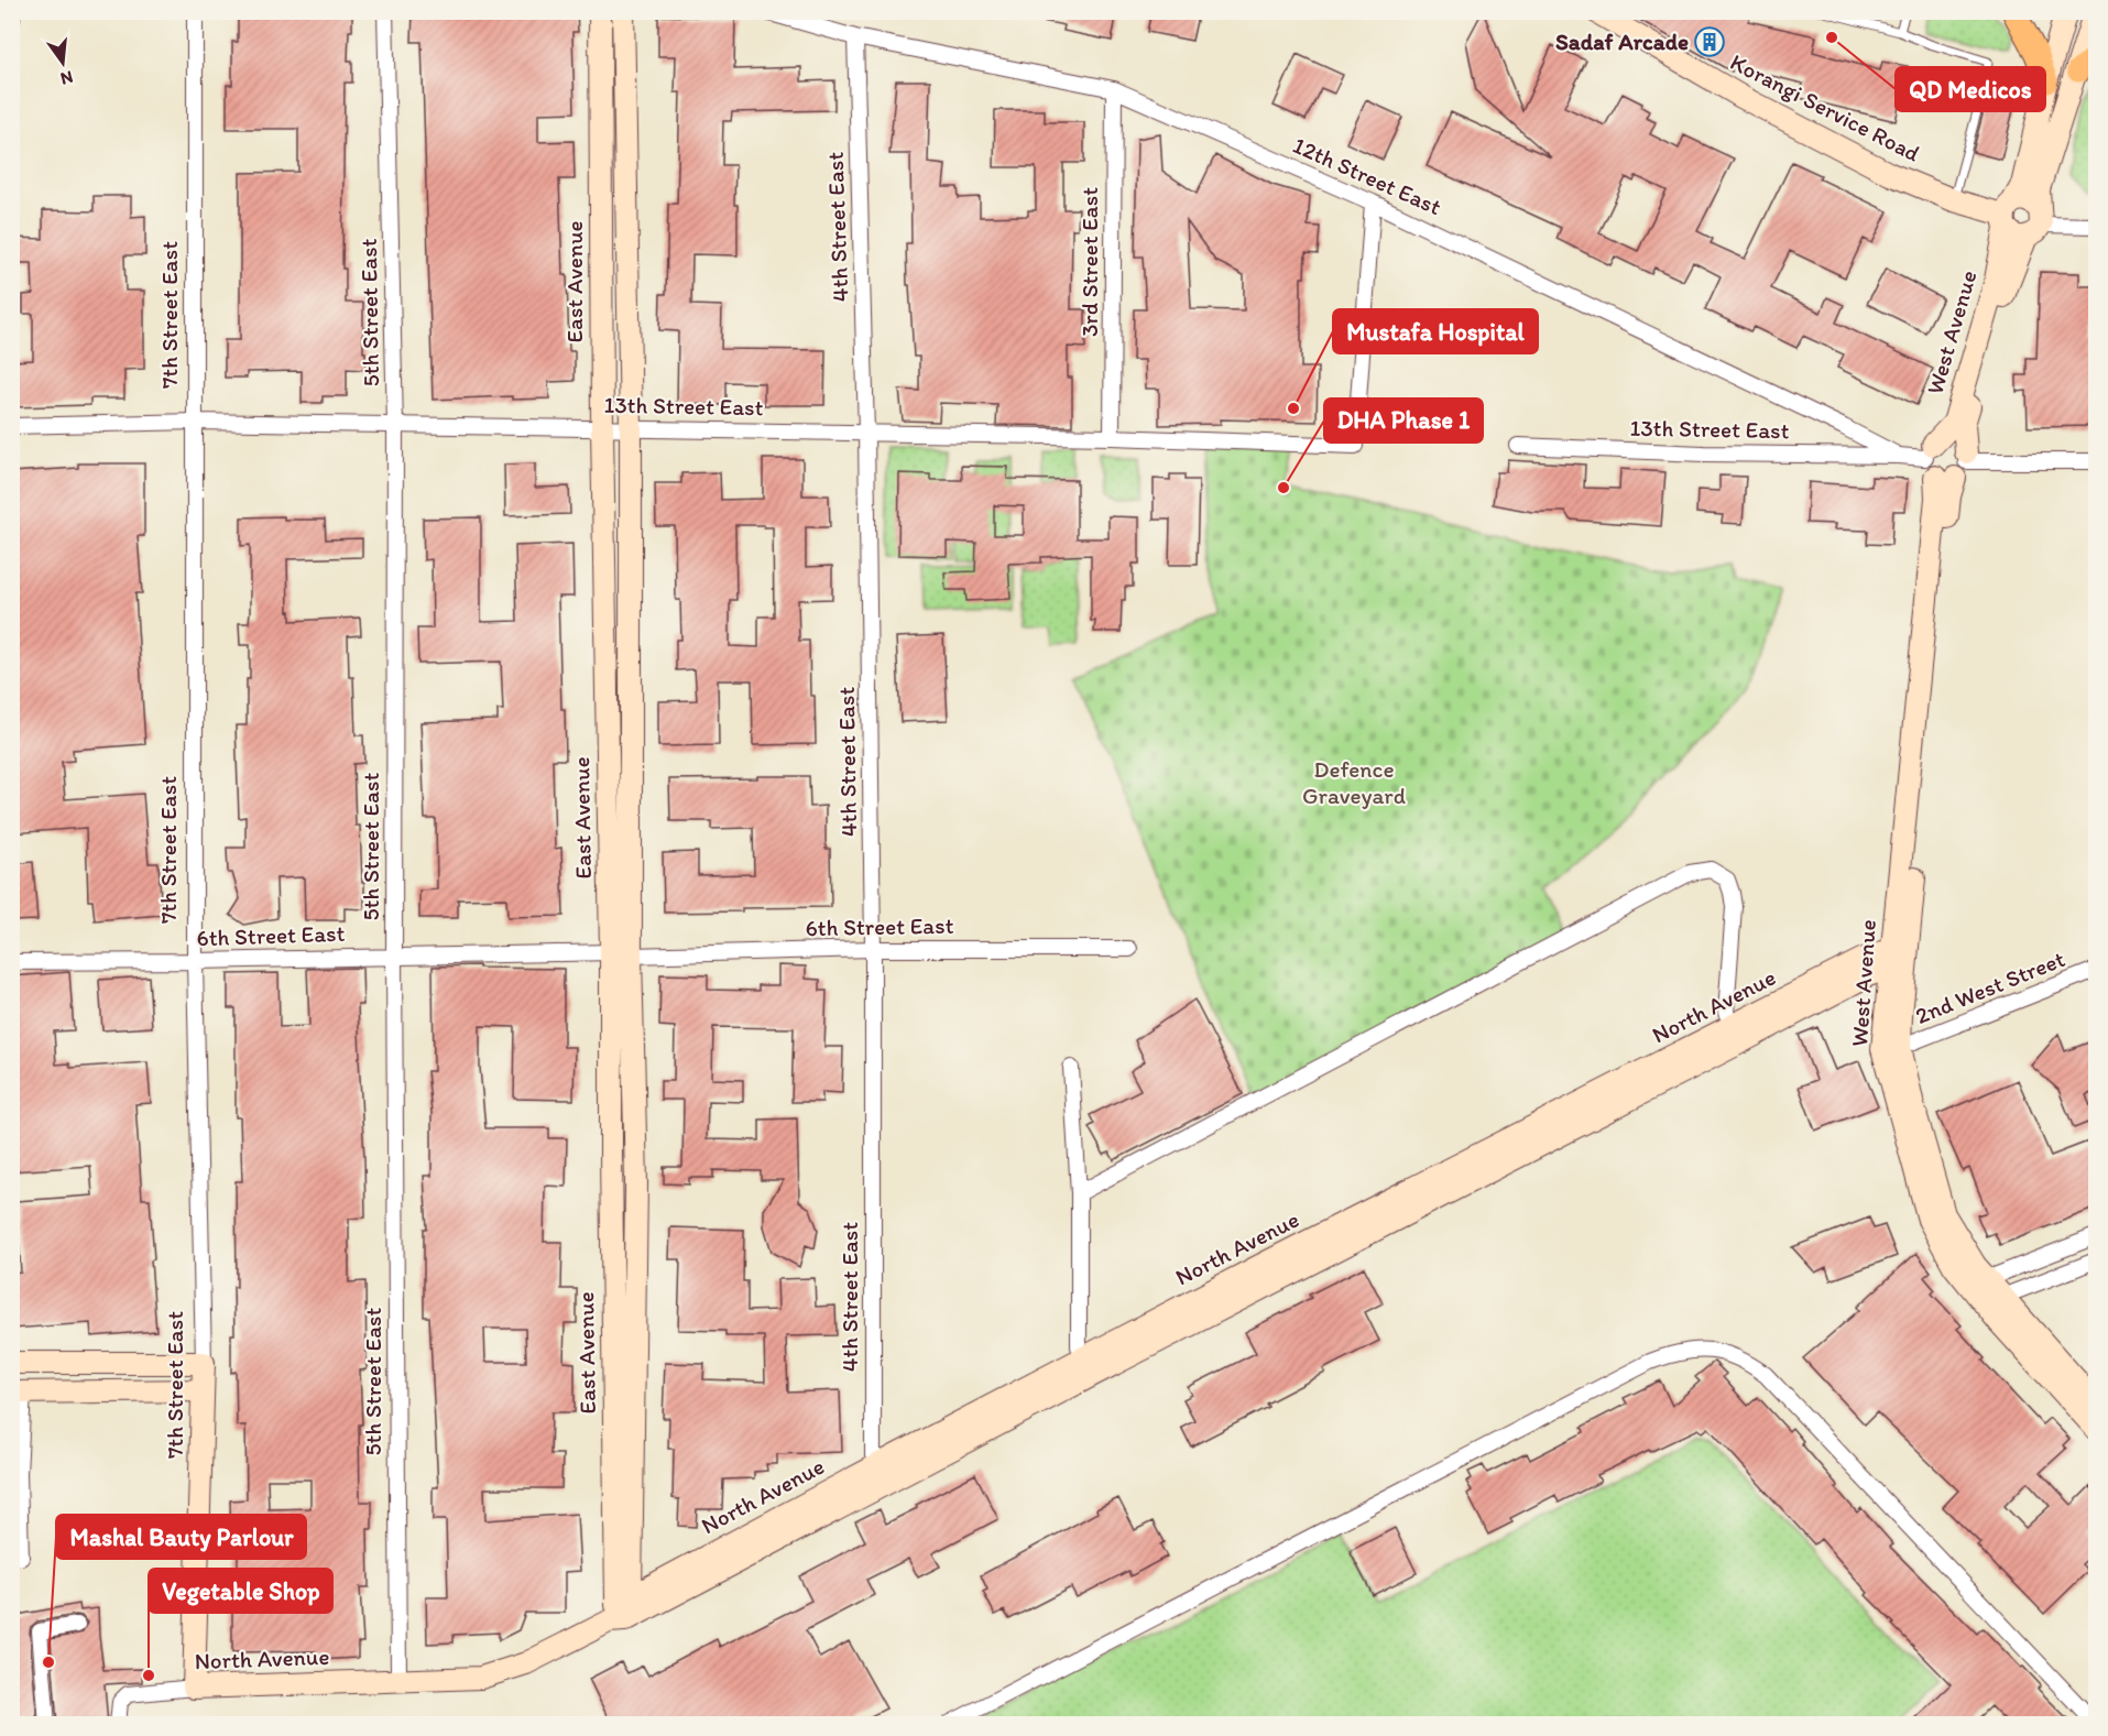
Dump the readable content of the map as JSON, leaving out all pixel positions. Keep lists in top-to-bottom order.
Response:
{
  "streets": {
    "street": [
      "Korangi Service Road",
      "12th Street East",
      "4th Street East",
      "3rd Street East",
      "East Avenue",
      "5th Street East",
      "7th Street East",
      "West Avenue",
      "13th Street East",
      "6th Street East",
      "2nd West Street",
      "North Avenue"
    ]
  },
  "crossings": [
    ["Korangi Service Road", "West Avenue"],
    ["12th Street East", "4th Street East"],
    ["12th Street East", "3rd Street East"],
    ["12th Street East", "West Avenue"],
    ["12th Street East", "13th Street East"],
    ["4th Street East", "13th Street East"],
    ["4th Street East", "6th Street East"],
    ["4th Street East", "North Avenue"],
    ["3rd Street East", "13th Street East"],
    ["East Avenue", "13th Street East"],
    ["East Avenue", "6th Street East"],
    ["East Avenue", "North Avenue"],
    ["5th Street East", "13th Street East"],
    ["5th Street East", "6th Street East"],
    ["5th Street East", "North Avenue"],
    ["7th Street East", "13th Street East"],
    ["7th Street East", "6th Street East"],
    ["7th Street East", "North Avenue"],
    ["West Avenue", "2nd West Street"],
    ["West Avenue", "North Avenue"]
  ],
  "parks": ["Defence Graveyard"],
  "places": {
    "other": [
      "QD Medicos",
      "Mustafa Hospital",
      "DHA Phase 1",
      "Mashal Bauty Parlour",
      "Vegetable Shop"
    ],
    "building": ["Sadaf Arcade"]
  },
  "north": "bottom"
}
